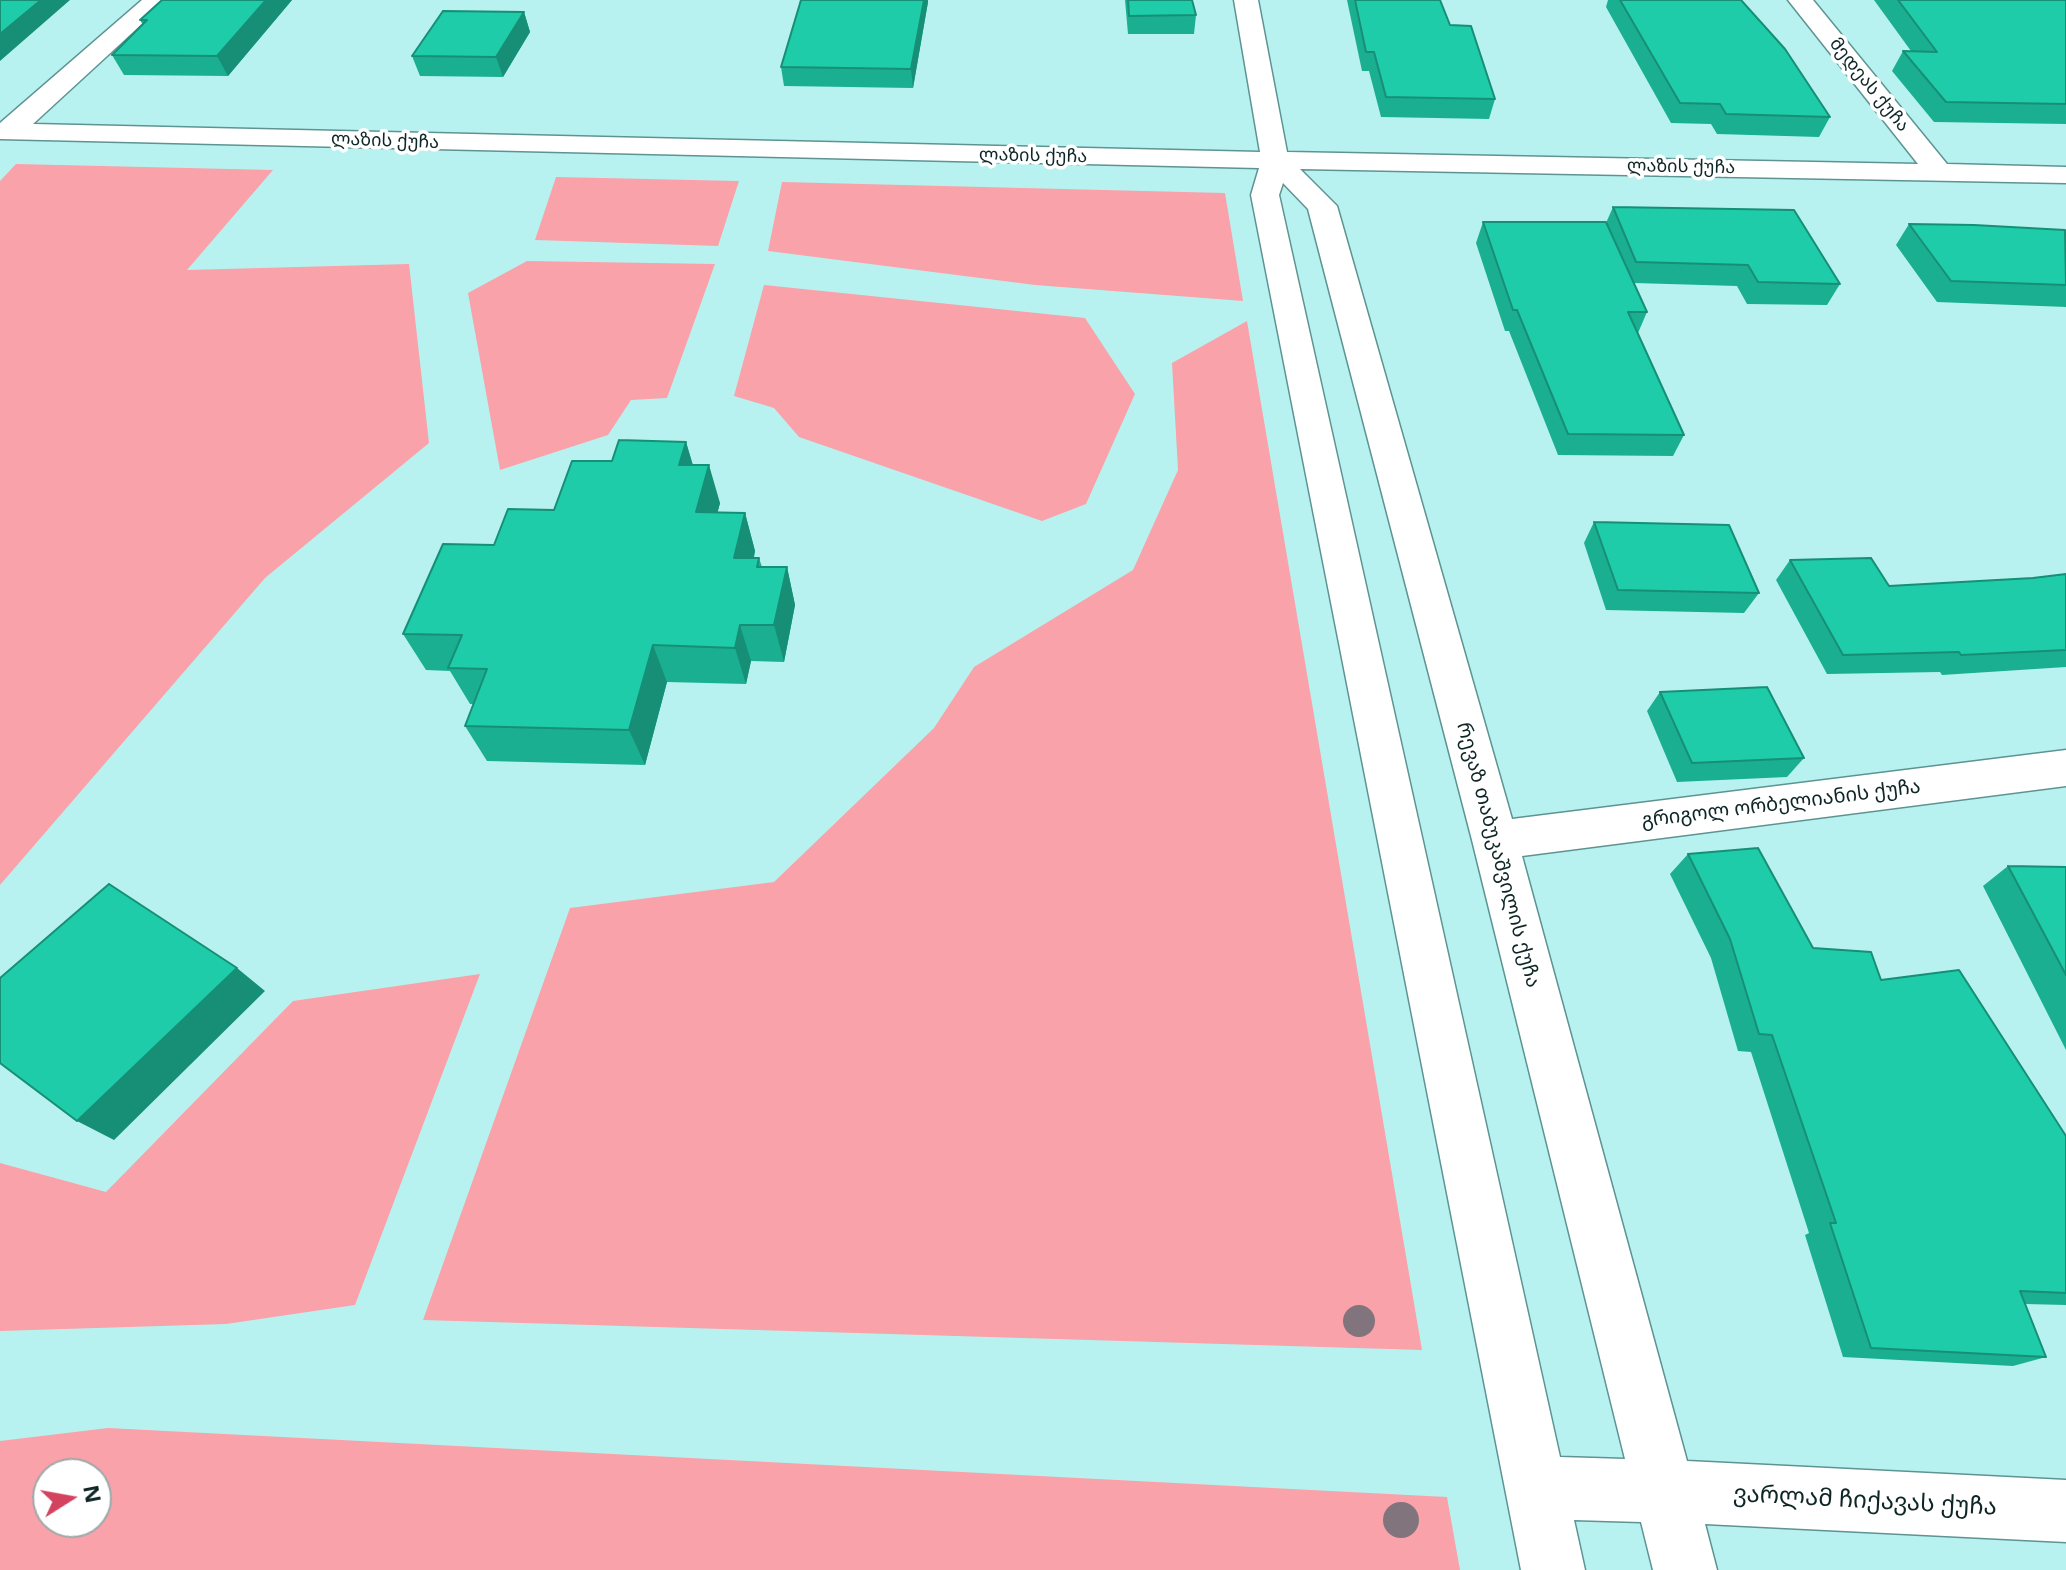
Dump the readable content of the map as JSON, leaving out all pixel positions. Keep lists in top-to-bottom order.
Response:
{
  "streets": {
    "street": [
      "მედეას ქუჩა",
      "ლაზის ქუჩა",
      "გრიგოლ ორბელიანის ქუჩა",
      "რევაზ თაბუკაშვილის ქუჩა",
      "ვარლამ ჩიქავას ქუჩა"
    ]
  },
  "crossings": [
    ["მედეას ქუჩა", "ლაზის ქუჩა"],
    ["ლაზის ქუჩა", "რევაზ თაბუკაშვილის ქუჩა"],
    ["გრიგოლ ორბელიანის ქუჩა", "რევაზ თაბუკაშვილის ქუჩა"],
    ["რევაზ თაბუკაშვილის ქუჩა", "ვარლამ ჩიქავას ქუჩა"]
  ],
  "north": "right"
}
